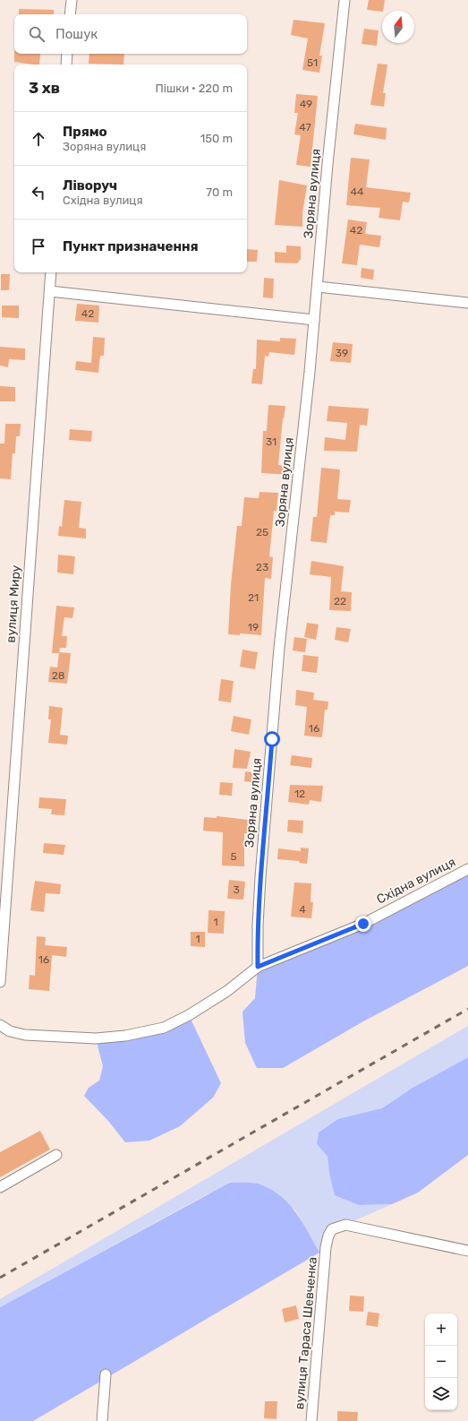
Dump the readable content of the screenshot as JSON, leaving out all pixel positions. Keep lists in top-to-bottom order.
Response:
{
  "streets": {
    "street": [
      "Зоряна вулиця",
      "вулиця Миру",
      "Східна вулиця",
      "вулиця Тараса Шевченка"
    ]
  },
  "crossings": [
    ["Зоряна вулиця", "Східна вулиця"]
  ],
  "house_numbers": [
    "51",
    "49",
    "47",
    "44",
    "42",
    "42",
    "39",
    "31",
    "25",
    "23",
    "21",
    "22",
    "19",
    "28",
    "16",
    "12",
    "5",
    "3",
    "4",
    "1",
    "1",
    "16"
  ],
  "north": "top",
  "page": {
    "search": "Пошук",
    "heading": ["3 хв", "Пішки · 220 m"],
    "list": [
      ["Прямо", "Зоряна вулиця", "150 m"],
      ["Ліворуч", "Східна вулиця", "70 m"],
      "Пункт призначення"
    ],
    "map_buttons": ["+", "−"]
  }
}
